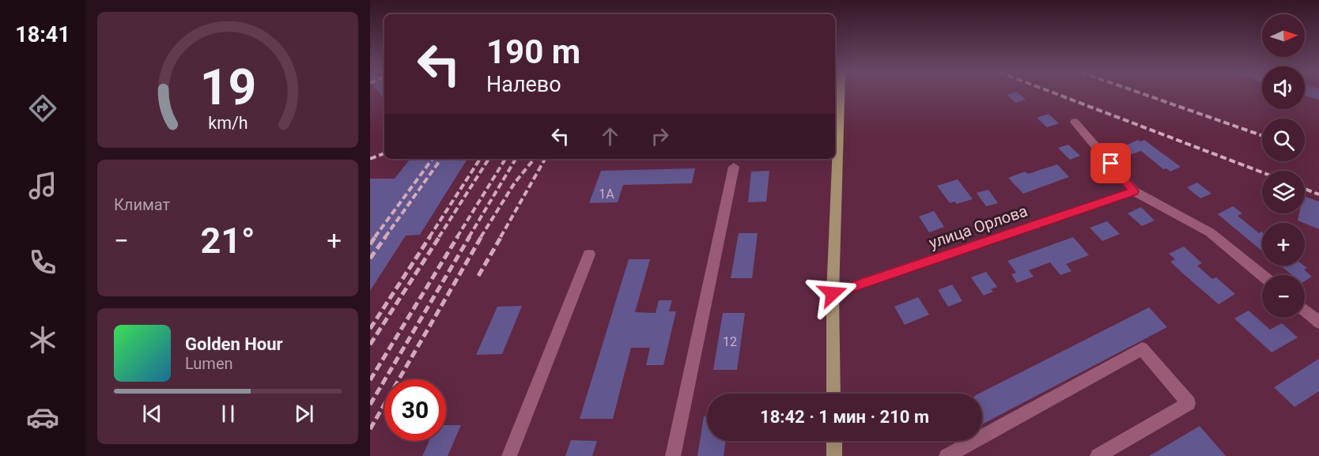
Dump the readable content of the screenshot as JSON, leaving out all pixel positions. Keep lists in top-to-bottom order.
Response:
{
  "streets": {
    "street": ["улица Орлова"]
  },
  "house_numbers": ["1А", "12"],
  "north": "right",
  "page": {
    "tabs": "18:41",
    "map_buttons": ["+", "−"],
    "turn": ["190 m", "Налево"],
    "tile": "Климат",
    "heat": ["−", "21°", "+"],
    "song": ["Golden Hour", "Lumen"],
    "limit": "30",
    "trip": "18:42 · 1 мин · 210 m",
    "gauge": ["19", "km/h"]
  }
}
